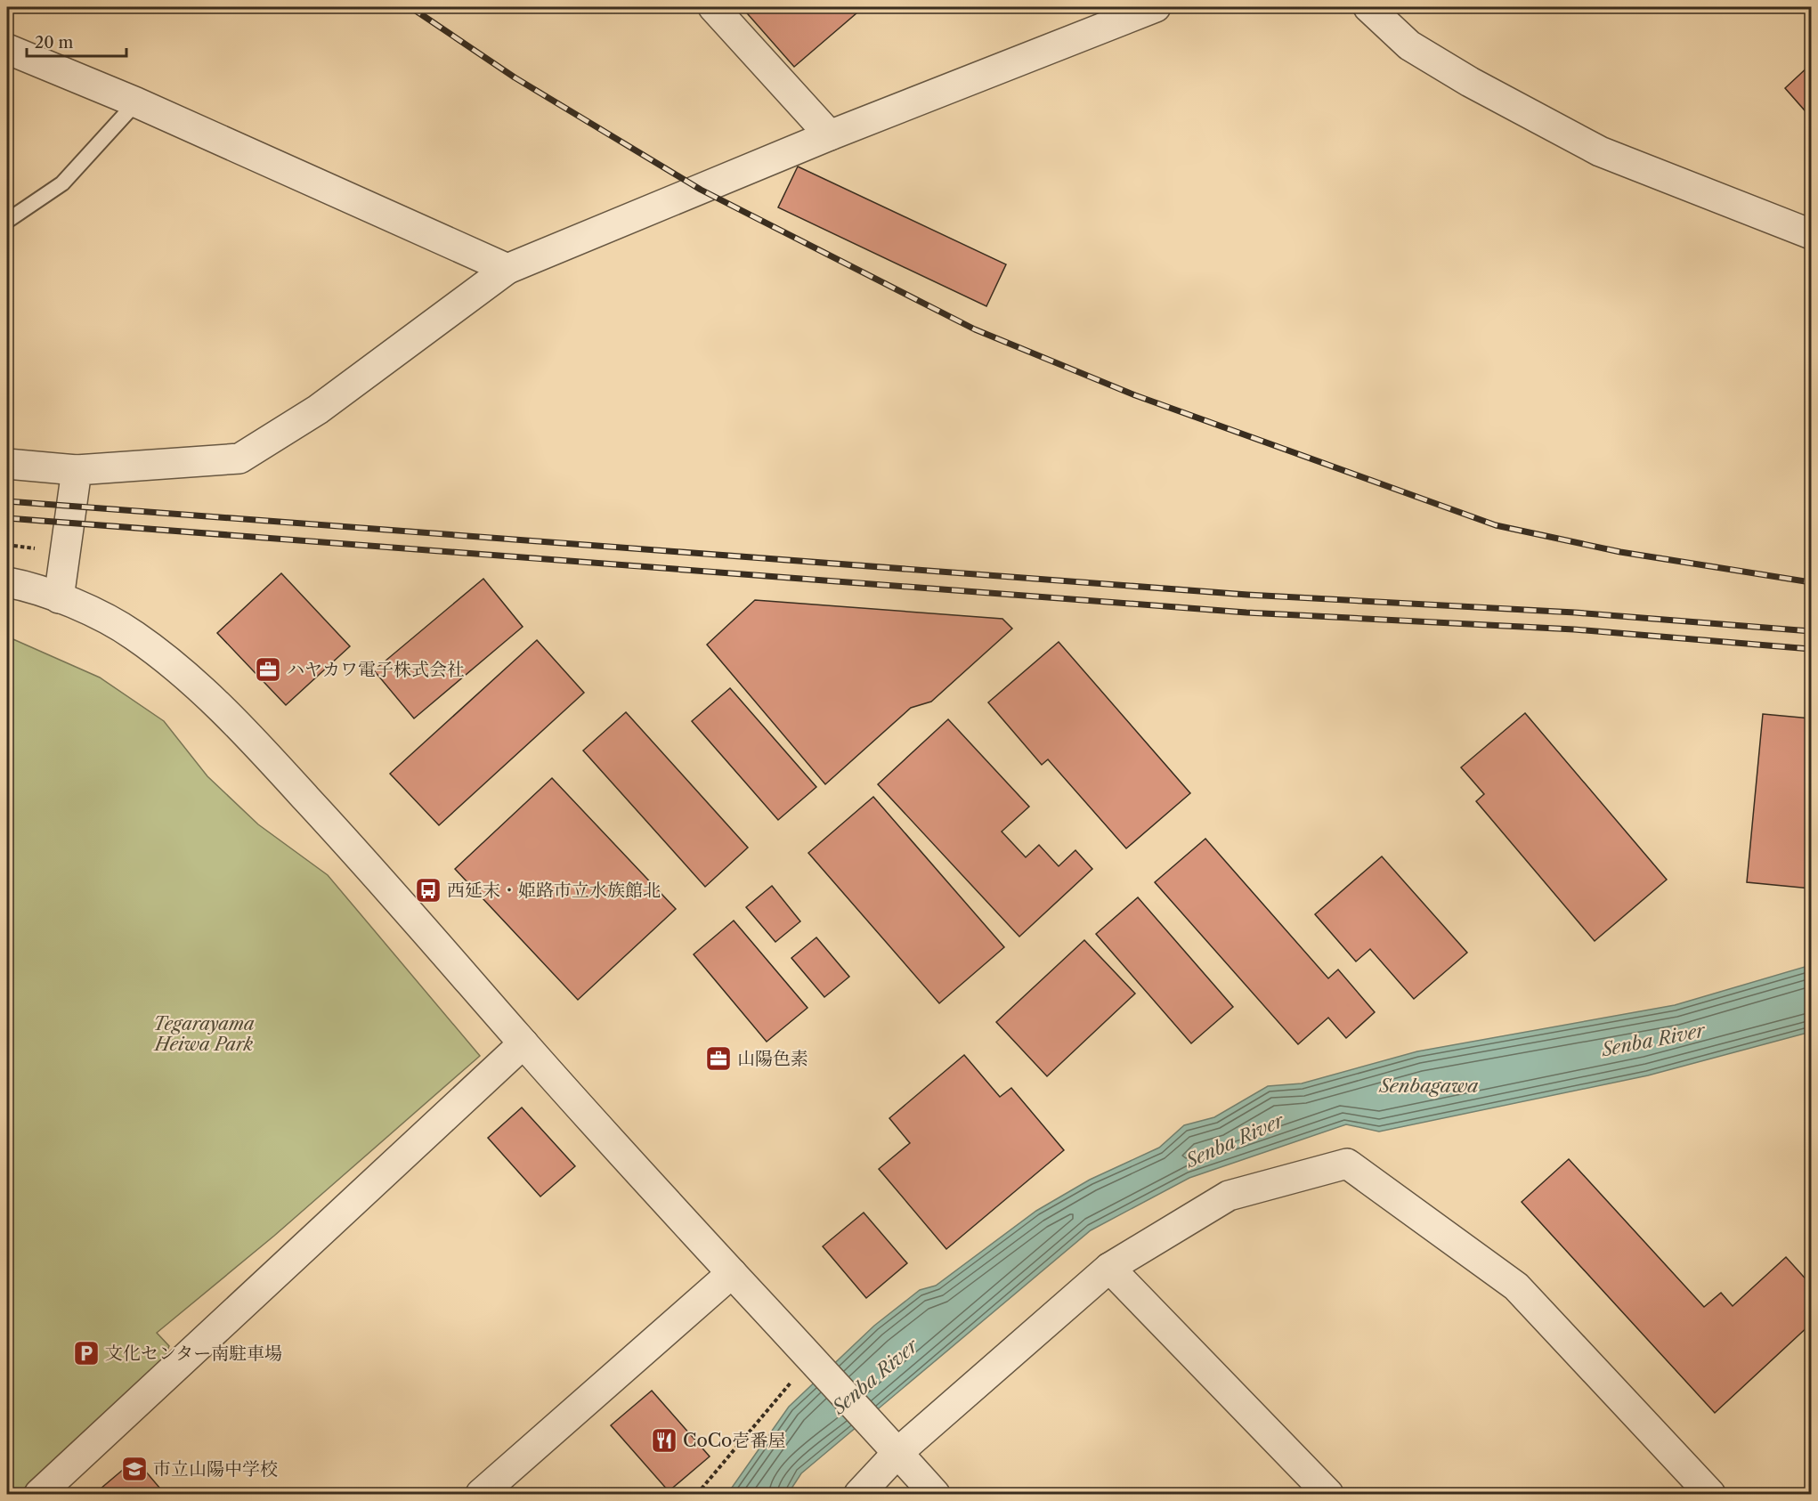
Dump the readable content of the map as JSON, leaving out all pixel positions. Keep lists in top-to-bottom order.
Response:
{
  "water": ["Senba River", "Senbagawa"],
  "parks": ["Tegarayama Heiwa Park"],
  "places": {
    "office": ["ハヤカワ電子株式会社", "山陽色素"],
    "bus stop": ["西延末・姫路市立水族館北"],
    "parking": ["文化センター南駐車場"],
    "restaurant": ["CoCo壱番屋"],
    "school or university": ["市立山陽中学校"]
  },
  "scale_bar": "20 m"
}
